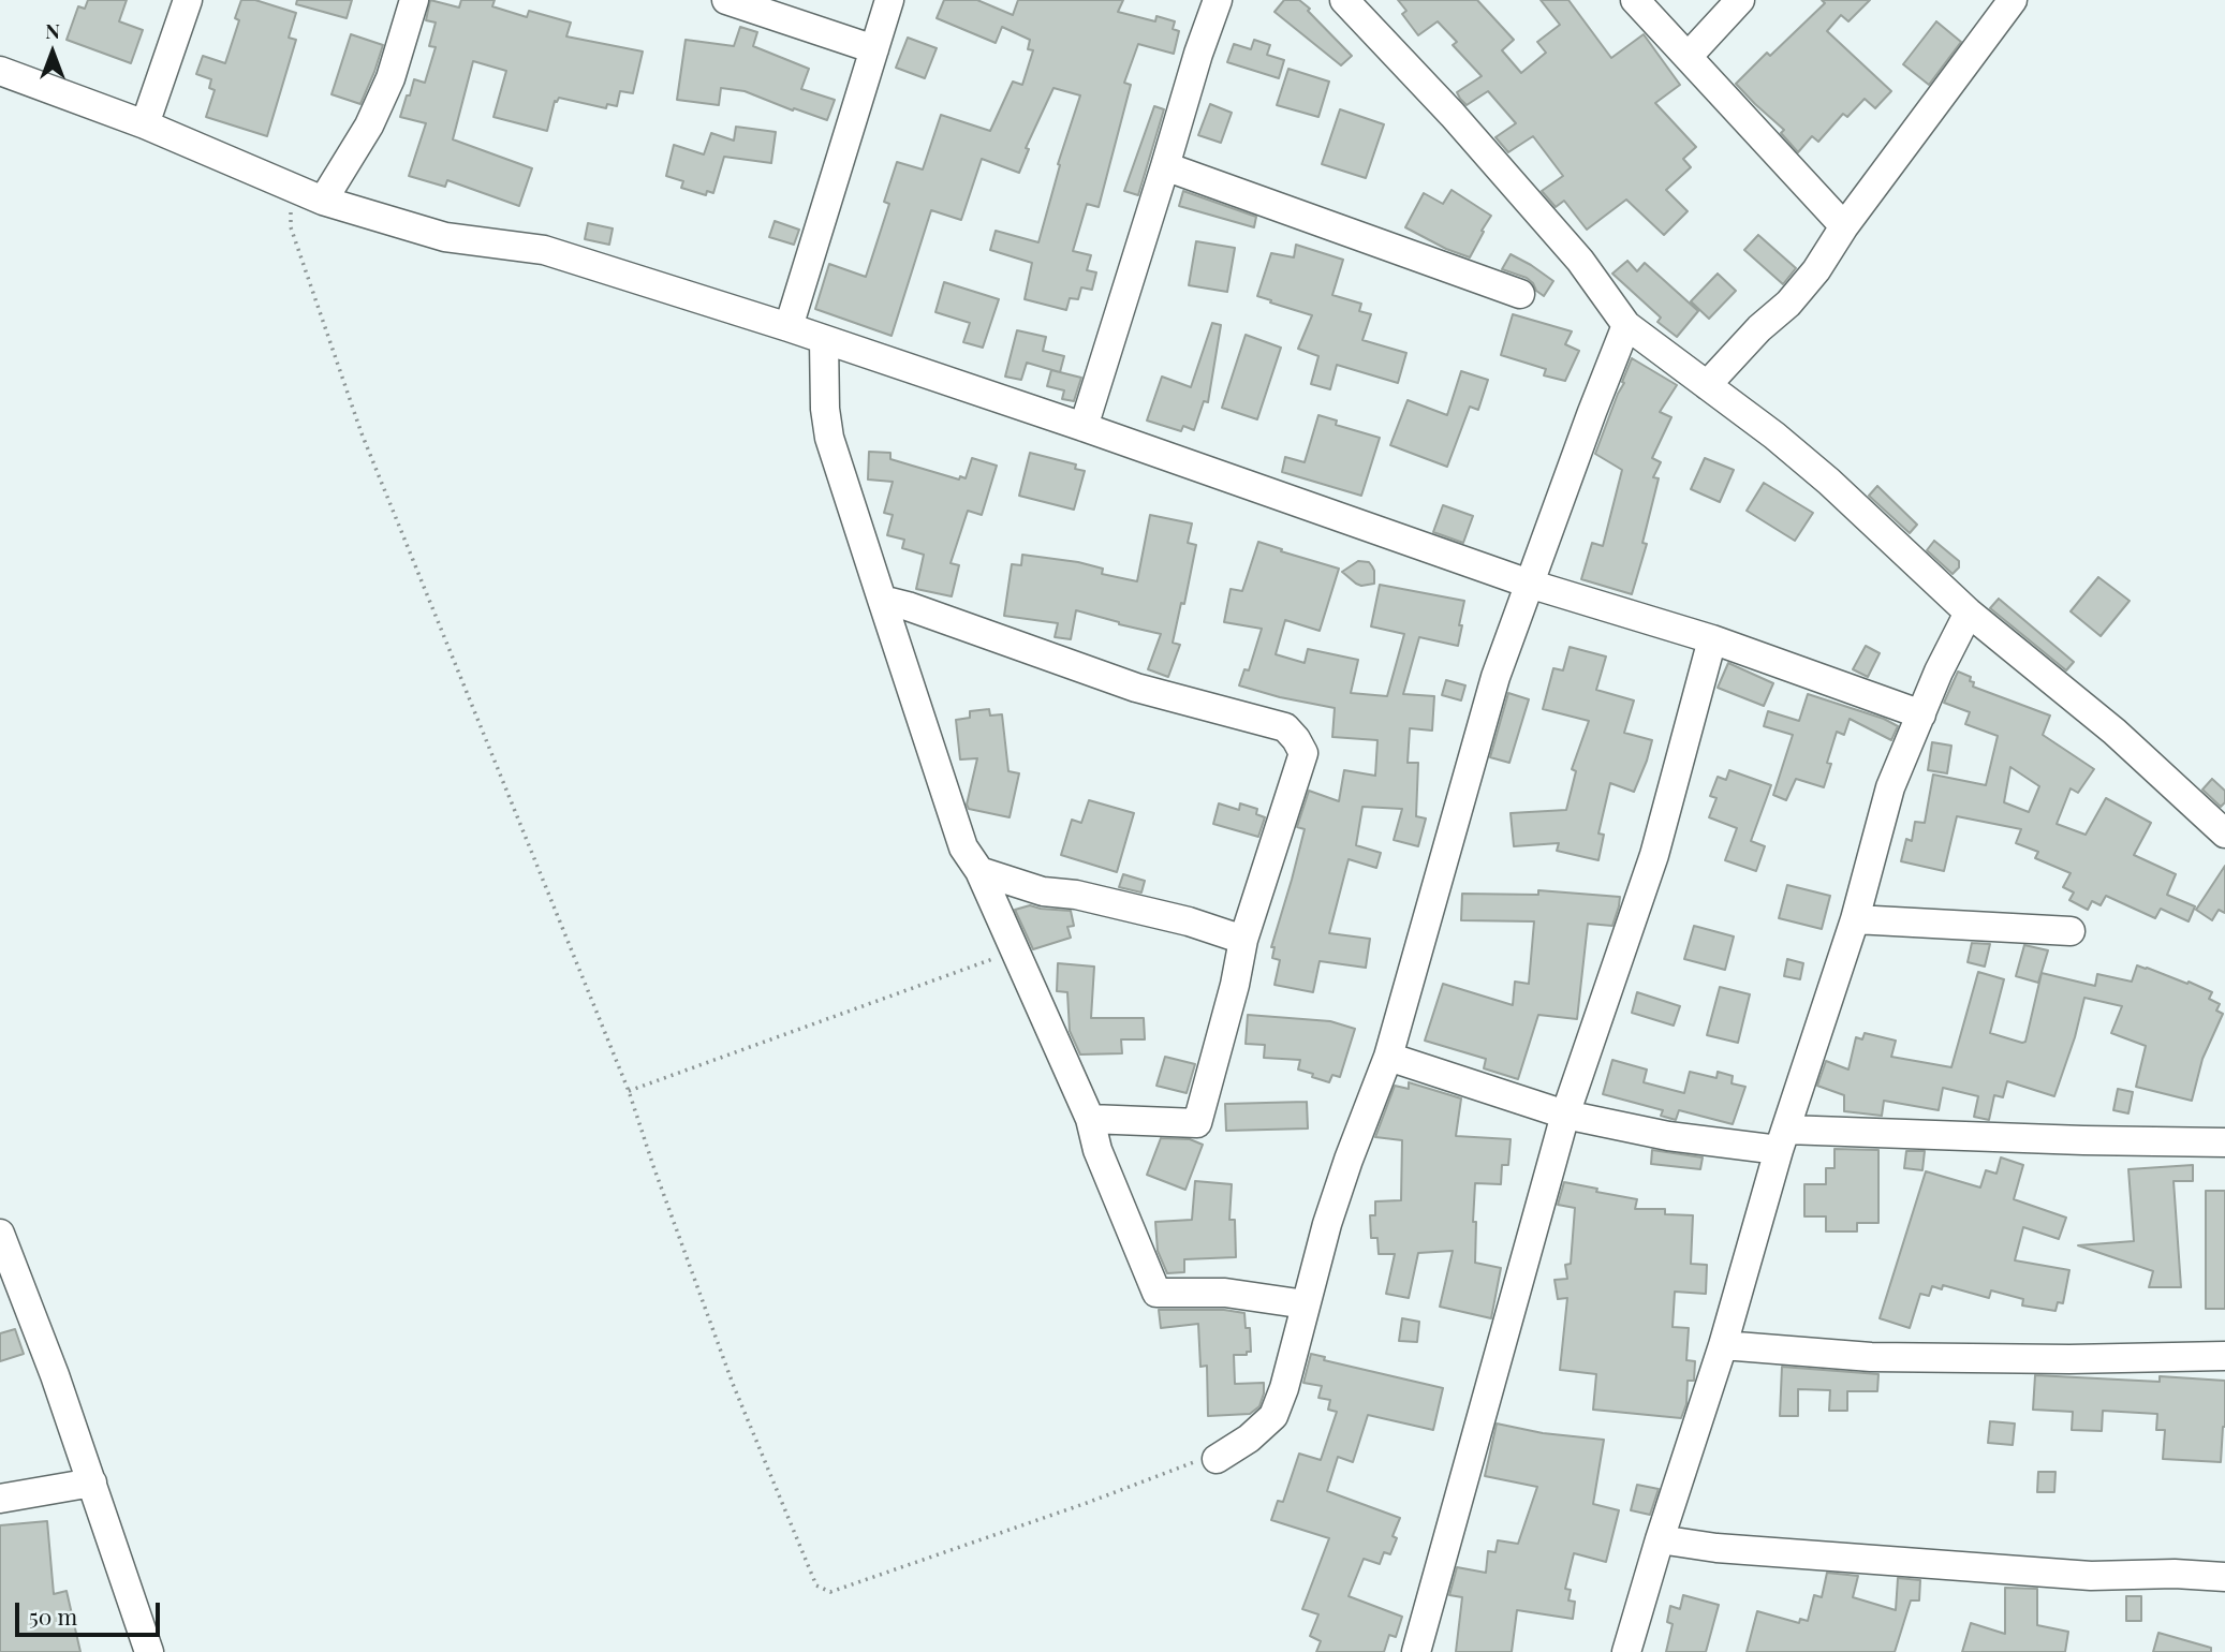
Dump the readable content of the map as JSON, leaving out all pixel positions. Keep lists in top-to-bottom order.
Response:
{
  "scale_bar": "50 m",
  "north": "top"
}
